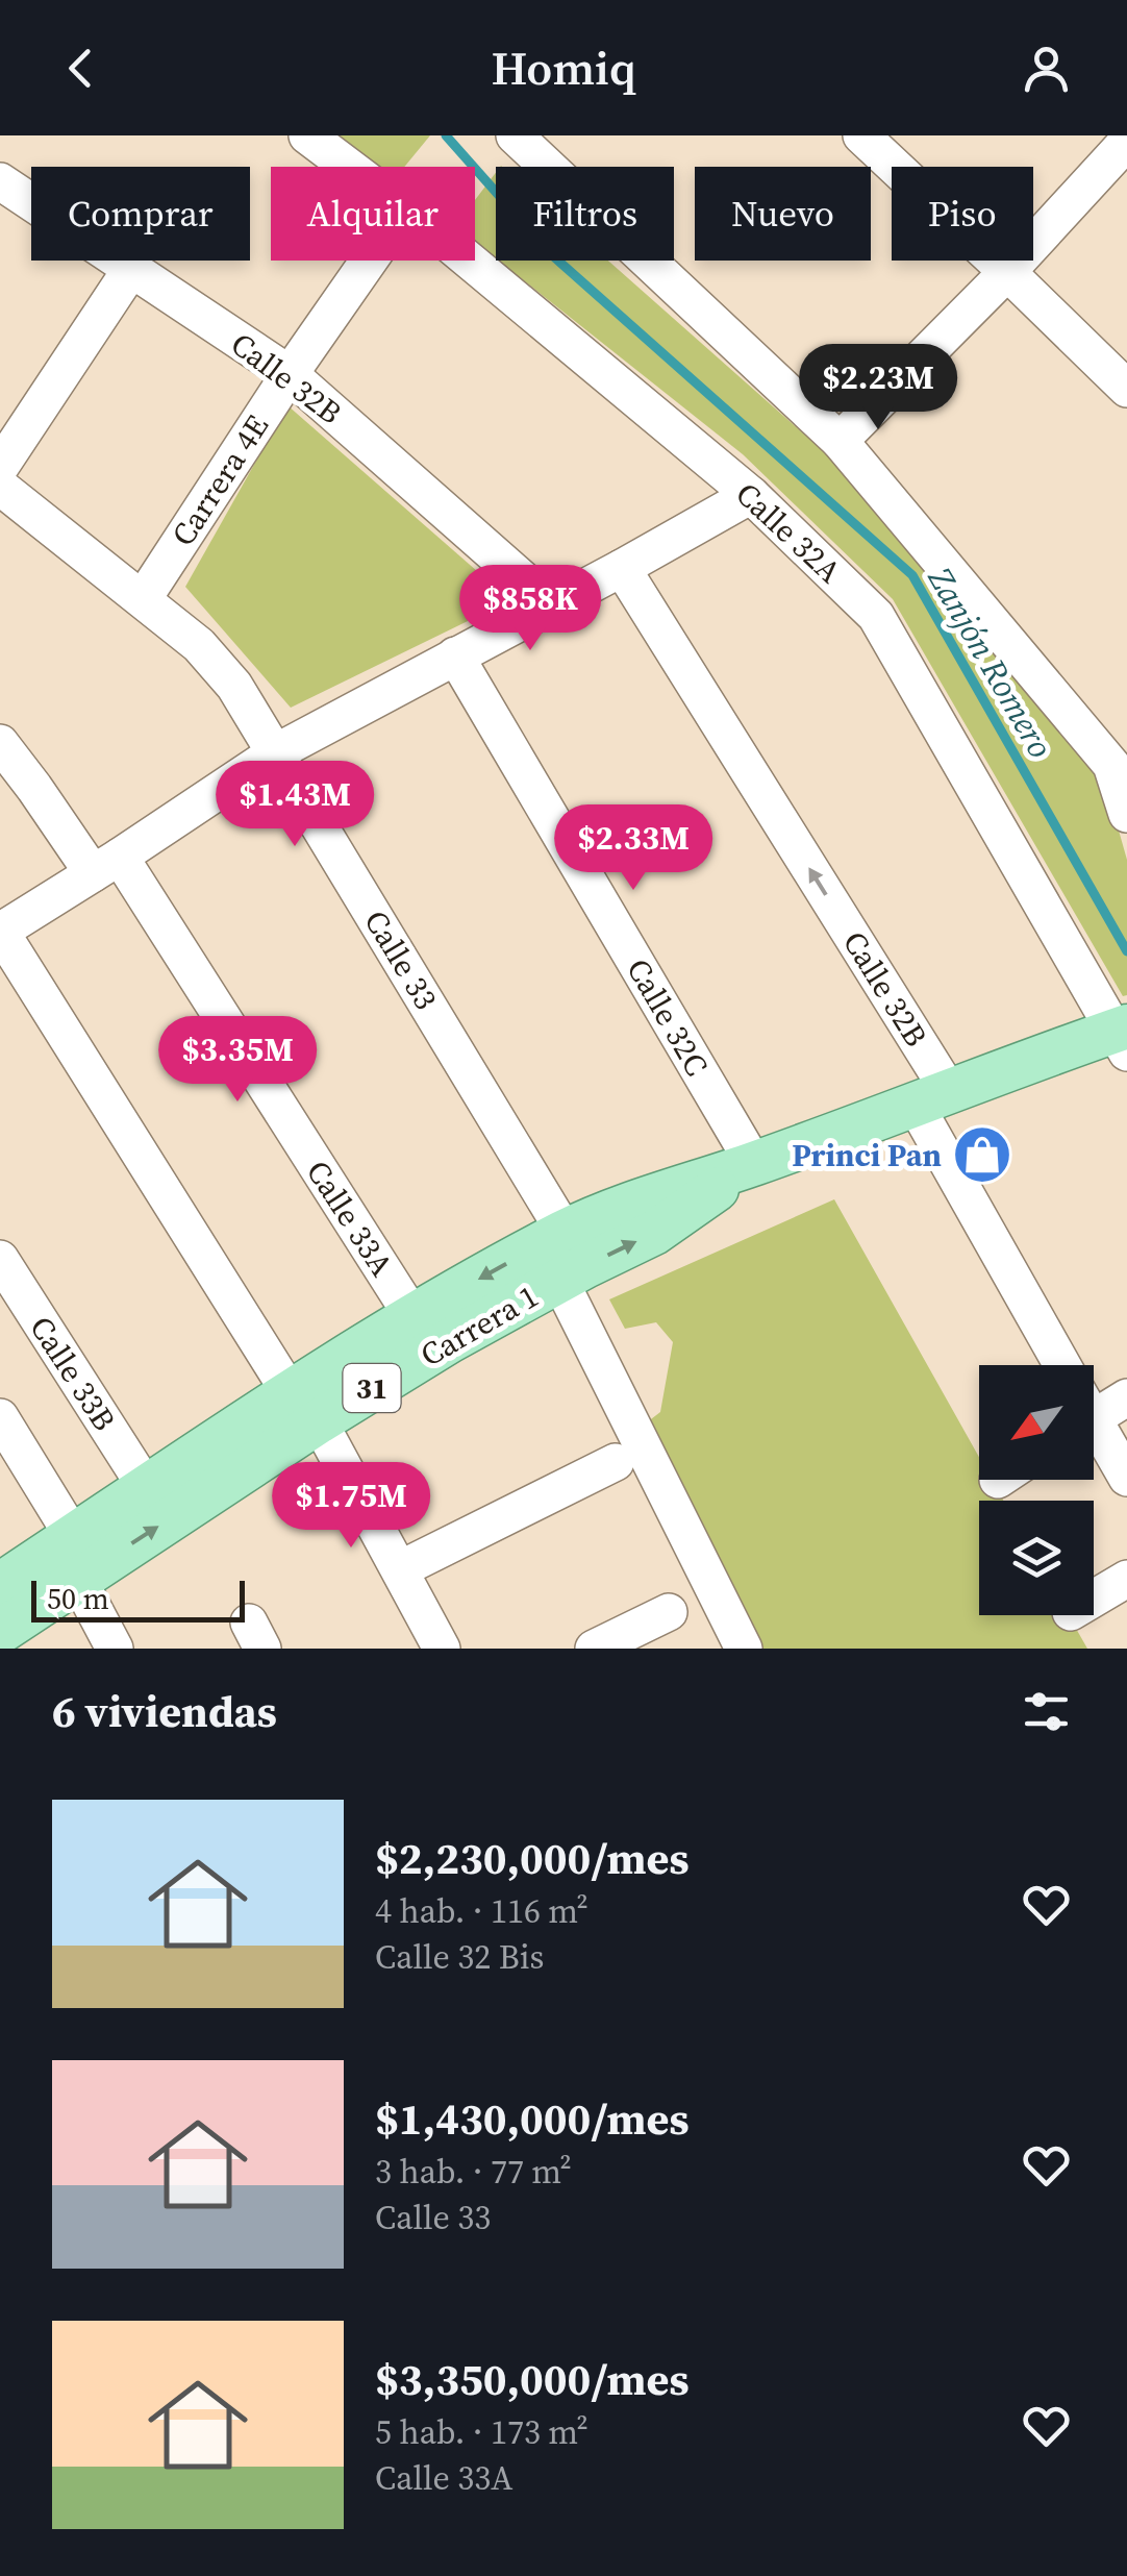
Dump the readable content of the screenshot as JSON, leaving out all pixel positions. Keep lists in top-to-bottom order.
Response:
{
  "streets": {
    "main road": ["Carrera 1", "31"],
    "street": [
      "Calle 32B",
      "Carrera 4E",
      "Calle 32A",
      "Calle 33",
      "Calle 32C",
      "Calle 33A",
      "Calle 33B"
    ]
  },
  "crossings": [
    ["Calle 32B", "Carrera 4E"],
    ["Calle 32B", "Carrera 1"],
    ["Carrera 4E", "Calle 33"],
    ["Calle 32A", "Carrera 1"],
    ["Calle 33", "Carrera 1"],
    ["Calle 32C", "Carrera 1"],
    ["Calle 33A", "Carrera 1"],
    ["Carrera 1", "Calle 33B"]
  ],
  "water": ["Zanjón Romero"],
  "places": {
    "shop": ["Princi Pan"]
  },
  "scale_bar": "50 m",
  "north": "bottom left",
  "page": {
    "header": "Homiq",
    "chip": [
      "Comprar",
      "Alquilar",
      "Filtros",
      "Nuevo",
      "Piso"
    ],
    "price": [
      "$2.23M",
      "$858K",
      "$1.43M",
      "$2.33M",
      "$3.35M",
      "$1.75M"
    ],
    "scale": "50 m",
    "heading": "6 viviendas",
    "list": [
      {
        "name": "$2,230,000/mes",
        "note": "4 hab. · 116 m² · Calle 32 Bis"
      },
      {
        "name": "$1,430,000/mes",
        "note": "3 hab. · 77 m² · Calle 33"
      },
      {
        "name": "$3,350,000/mes",
        "note": "5 hab. · 173 m² · Calle 33A"
      }
    ]
  }
}
